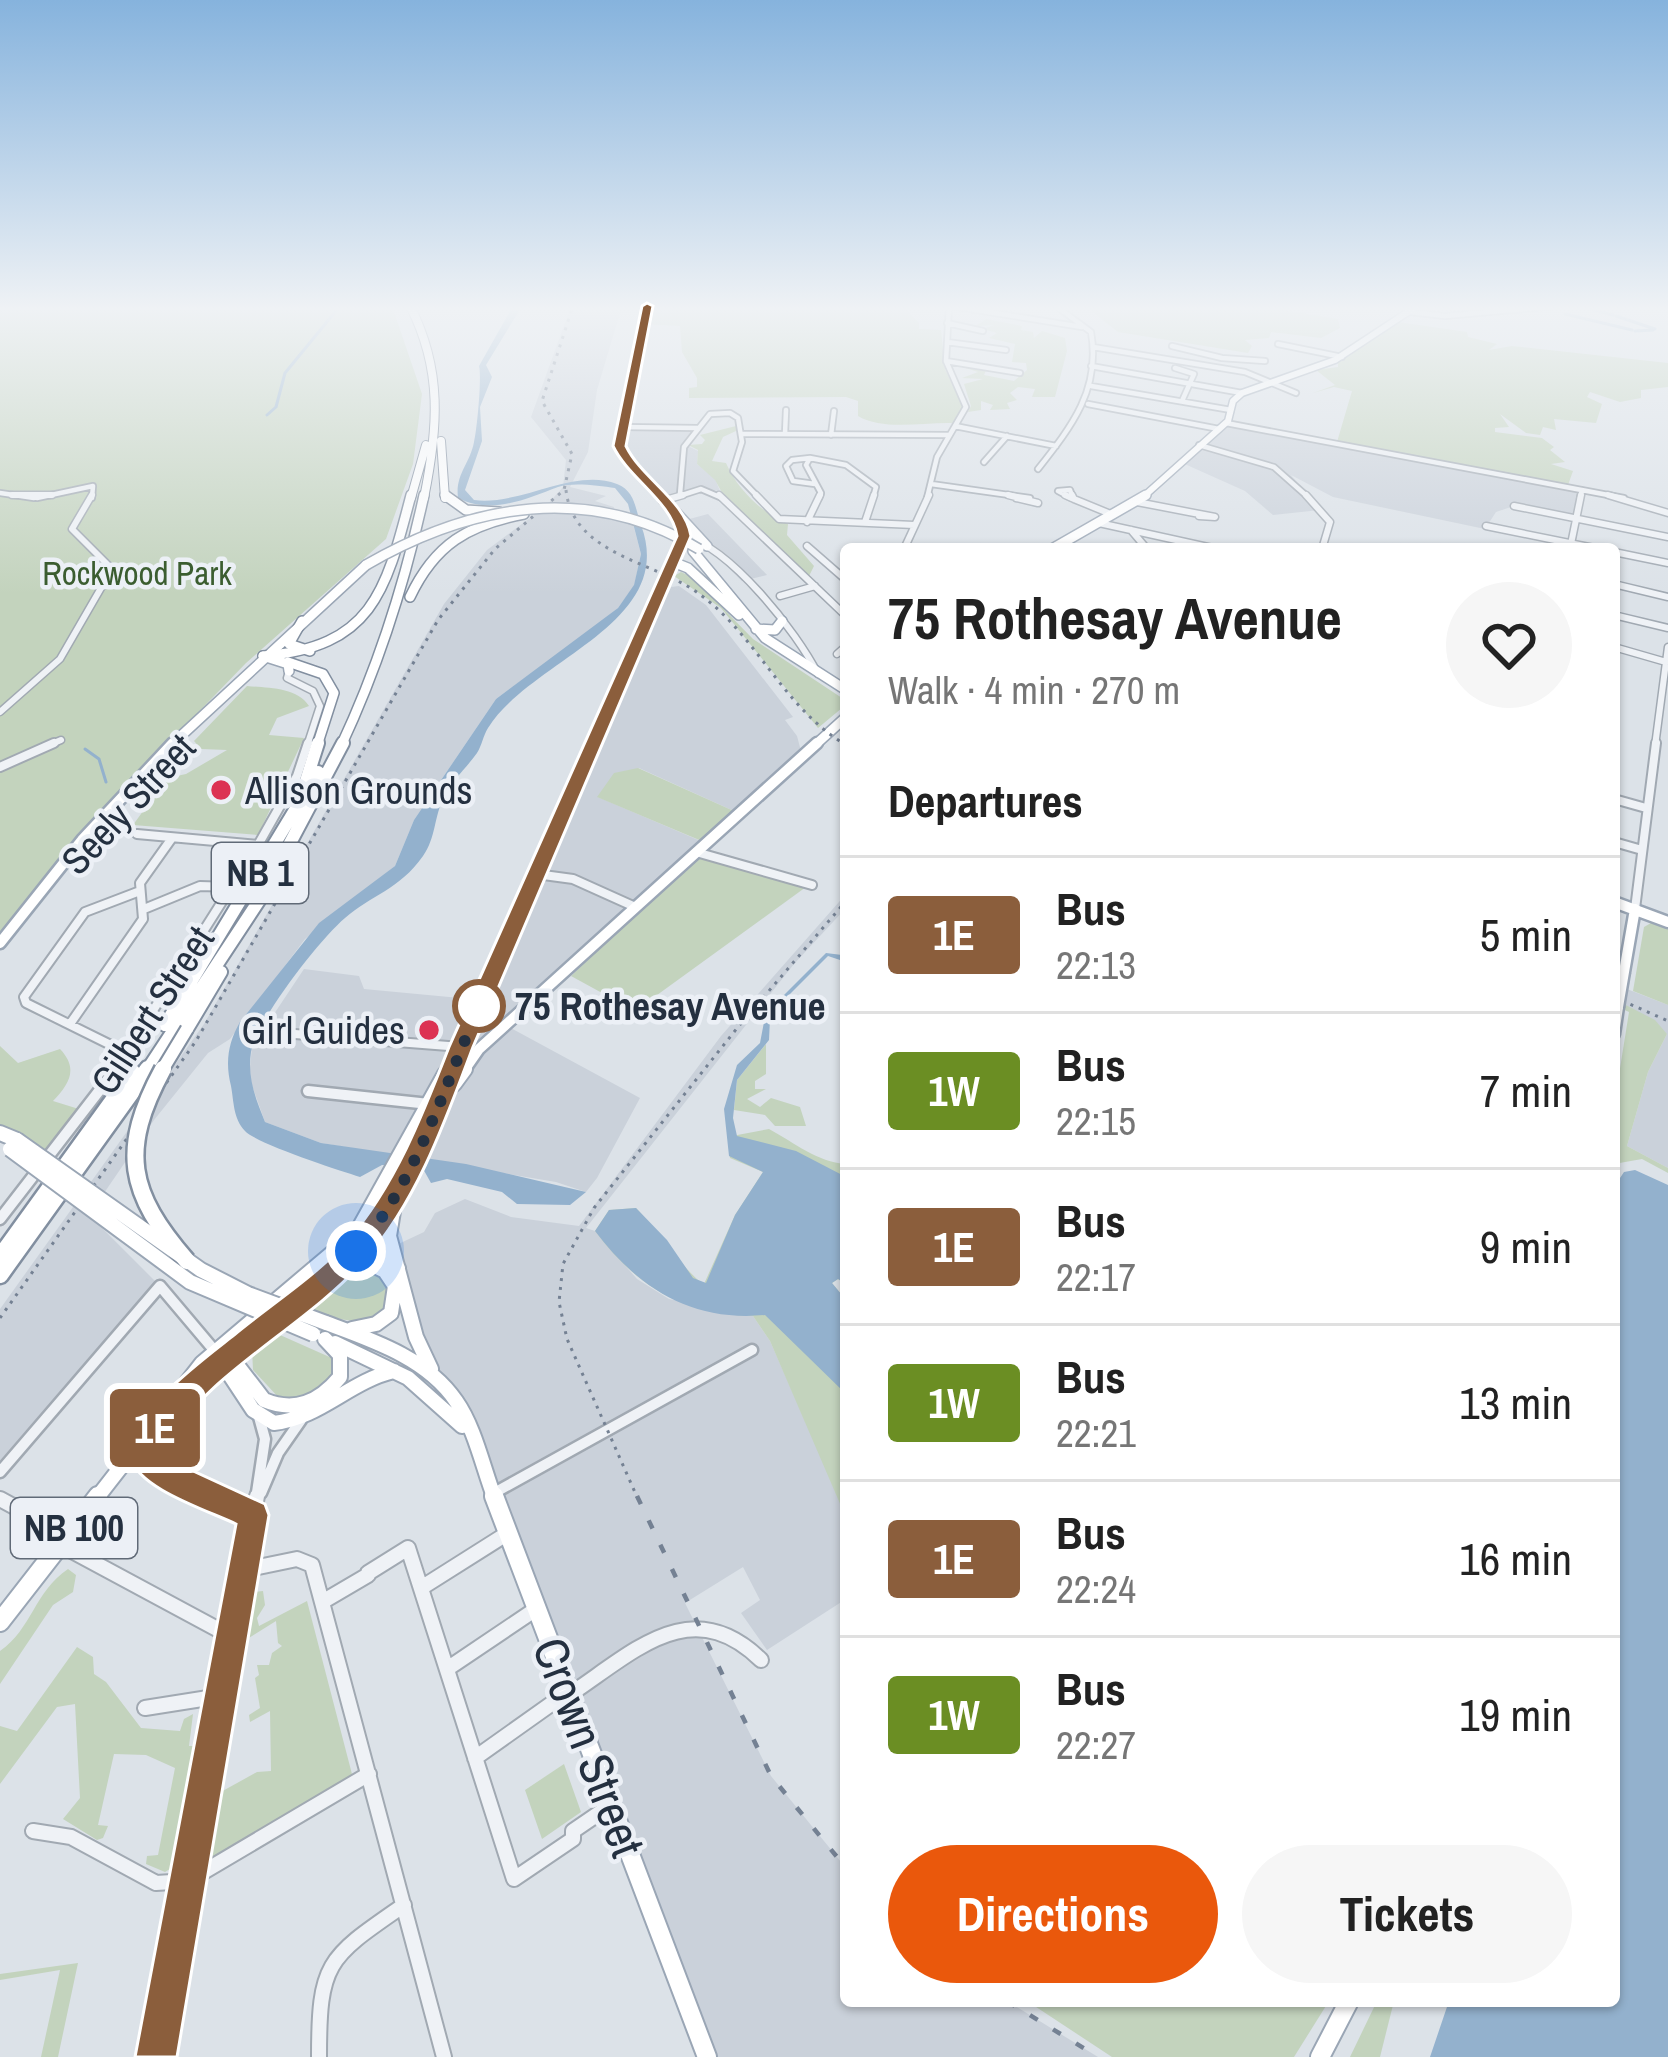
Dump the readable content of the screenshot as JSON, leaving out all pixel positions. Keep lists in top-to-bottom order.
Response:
{
  "streets": {
    "highway": ["NB 1"],
    "main road": ["Seely Street", "NB 100", "Crown Street"],
    "street": ["Gilbert Street"]
  },
  "parks": ["Rockwood Park"],
  "places": ["Allison Grounds", "75 Rothesay Avenue", "Girl Guides"],
  "lines": ["bus line 1E"],
  "page": {
    "on_map": "1E",
    "heading": [
      ["75 Rothesay Avenue", "Walk · 4 min · 270 m"],
      "Departures"
    ],
    "list": [
      {
        "mark": "1E",
        "name": "Bus",
        "note": "22:13",
        "value": "5 min"
      },
      {
        "mark": "1W",
        "name": "Bus",
        "note": "22:15",
        "value": "7 min"
      },
      {
        "mark": "1E",
        "name": "Bus",
        "note": "22:17",
        "value": "9 min"
      },
      {
        "mark": "1W",
        "name": "Bus",
        "note": "22:21",
        "value": "13 min"
      },
      {
        "mark": "1E",
        "name": "Bus",
        "note": "22:24",
        "value": "16 min"
      },
      {
        "mark": "1W",
        "name": "Bus",
        "note": "22:27",
        "value": "19 min"
      }
    ],
    "buttons": ["Directions", "Tickets"]
  }
}
